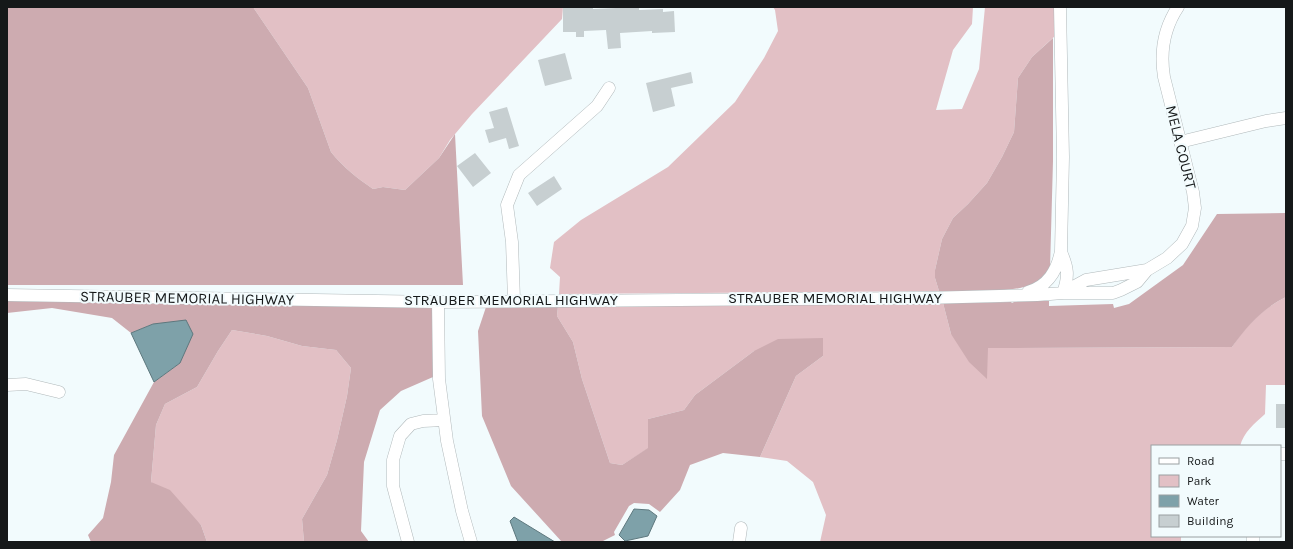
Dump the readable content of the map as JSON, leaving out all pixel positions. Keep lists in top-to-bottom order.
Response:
{
  "streets": {
    "street": ["MELA COURT", "STRAUBER MEMORIAL HIGHWAY"]
  },
  "crossings": [
    ["MELA COURT", "STRAUBER MEMORIAL HIGHWAY"]
  ],
  "legend": [
    "Road",
    "Park",
    "Water",
    "Building"
  ]
}
